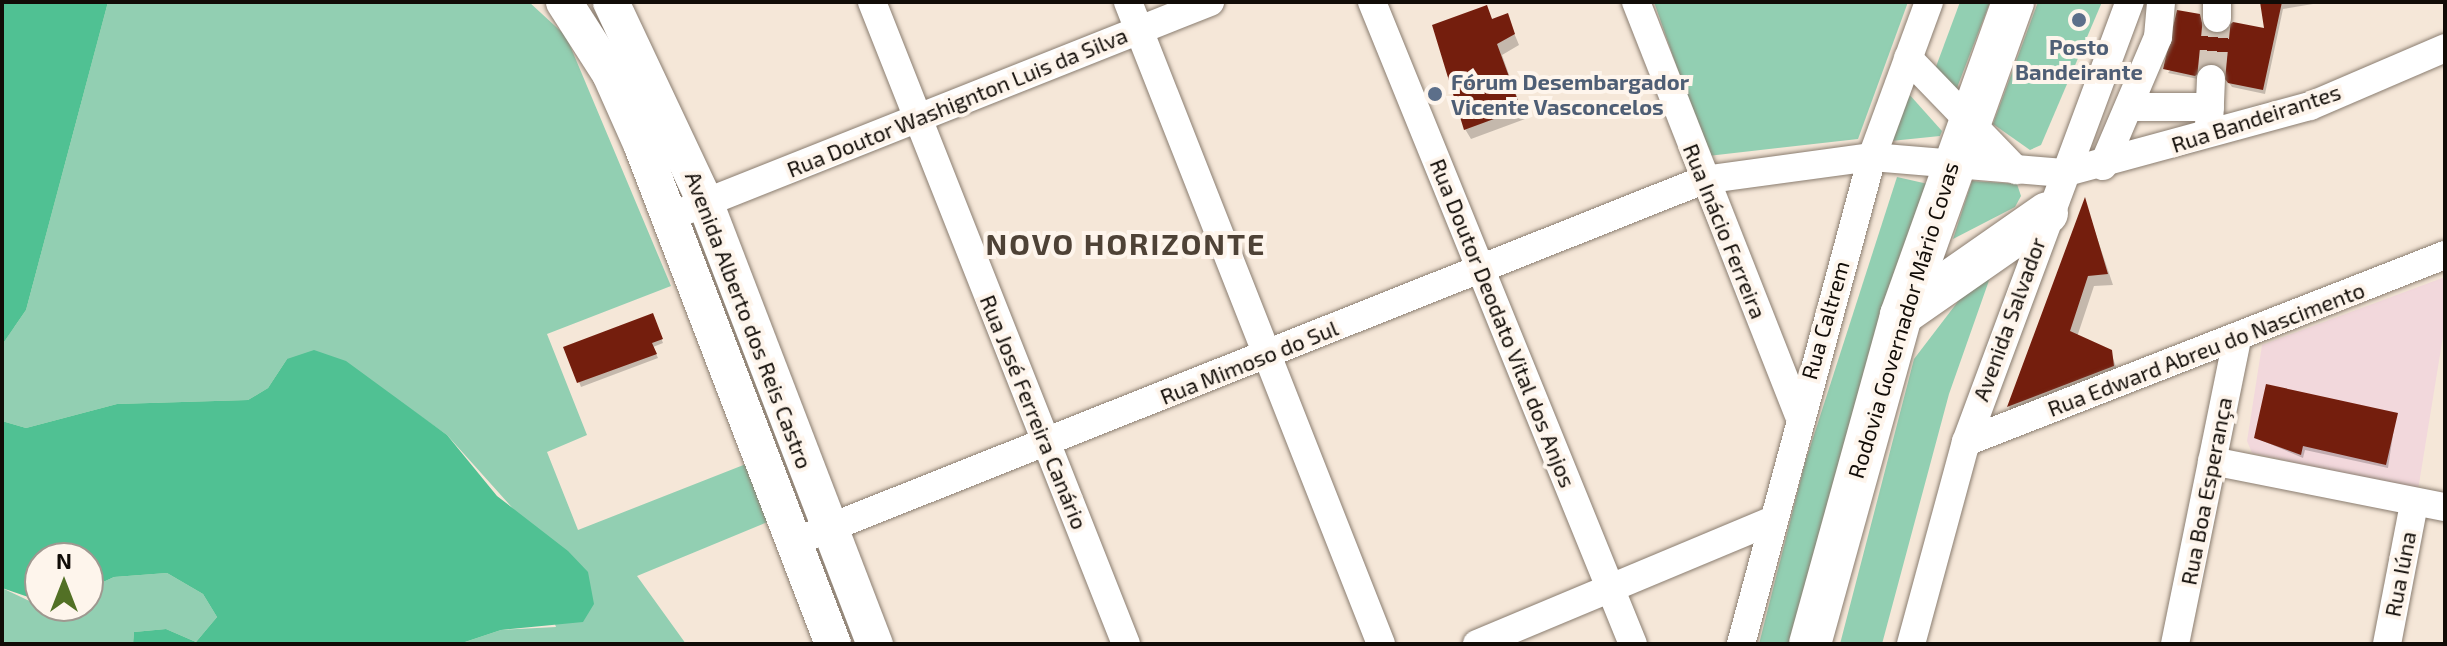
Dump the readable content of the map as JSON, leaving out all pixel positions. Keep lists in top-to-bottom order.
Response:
{
  "streets": {
    "highway": ["Rodovia Governador Mário Covas"],
    "main road": ["Avenida Alberto dos Reis Castro"],
    "street": [
      "Rua Doutor Washignton Luis da Silva",
      "Rua Bandeirantes",
      "Rua Inácio Ferreira",
      "Avenida Salvador",
      "Rua Caltrem",
      "Rua Doutor Deodato Vital dos Anjos",
      "Rua Edward Abreu do Nascimento",
      "Rua Mimoso do Sul",
      "Rua José Ferreira Canário",
      "Rua Boa Esperança",
      "Rua Iúna"
    ]
  },
  "crossings": [
    ["Rua Doutor Washignton Luis da Silva", "Avenida Alberto dos Reis Castro"],
    ["Rua Doutor Washignton Luis da Silva", "Rua José Ferreira Canário"],
    ["Rua Bandeirantes", "Avenida Salvador"],
    ["Rua Bandeirantes", "Rua Caltrem"],
    ["Rua Bandeirantes", "Rodovia Governador Mário Covas"],
    ["Rua Bandeirantes", "Rua Mimoso do Sul"],
    ["Rua Inácio Ferreira", "Rua Caltrem"],
    ["Rua Inácio Ferreira", "Rua Mimoso do Sul"],
    ["Avenida Salvador", "Rua Edward Abreu do Nascimento"],
    ["Avenida Alberto dos Reis Castro", "Rua Mimoso do Sul"],
    ["Rua Caltrem", "Rua Mimoso do Sul"],
    ["Rua Doutor Deodato Vital dos Anjos", "Rua Mimoso do Sul"],
    ["Rua Edward Abreu do Nascimento", "Rua Boa Esperança"],
    ["Rua Mimoso do Sul", "Rua José Ferreira Canário"]
  ],
  "districts": ["NOVO HORIZONTE"],
  "places": ["Posto Bandeirante", "Fórum Desembargador Vicente Vasconcelos"],
  "north": "top"
}
